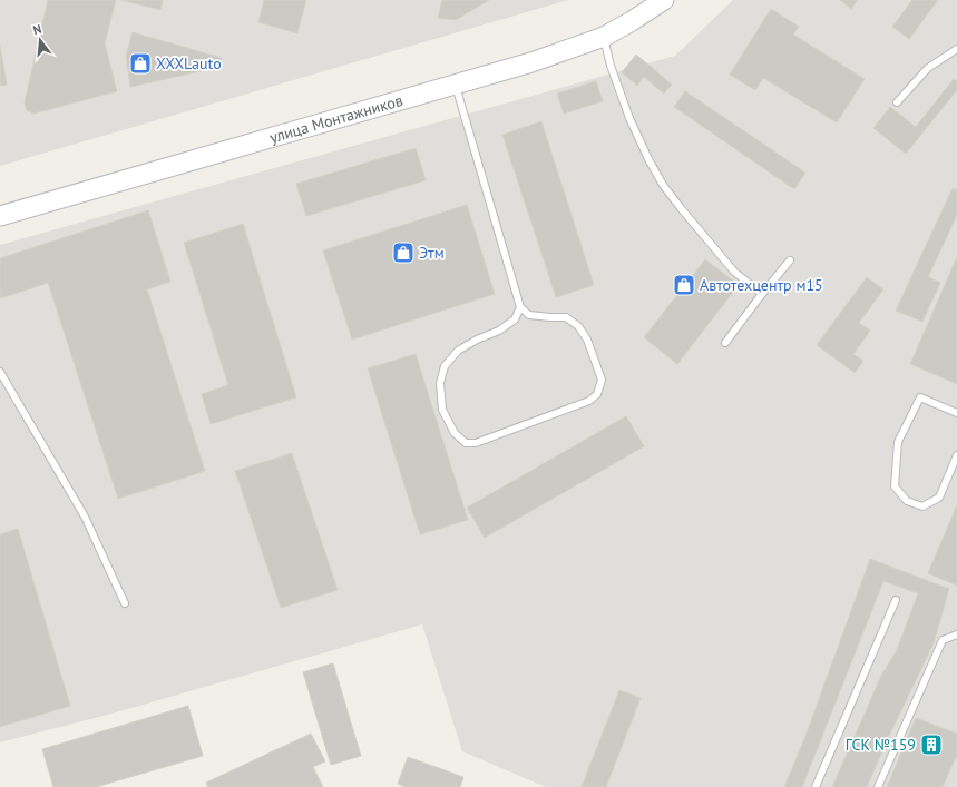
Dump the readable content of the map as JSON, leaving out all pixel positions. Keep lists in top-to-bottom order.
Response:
{
  "streets": {
    "main road": ["улица Монтажников"]
  },
  "places": {
    "shop": ["XXXLauto", "Этм", "Автотехцентр м15"],
    "building": ["ГСК №159"]
  },
  "north": "top"
}
